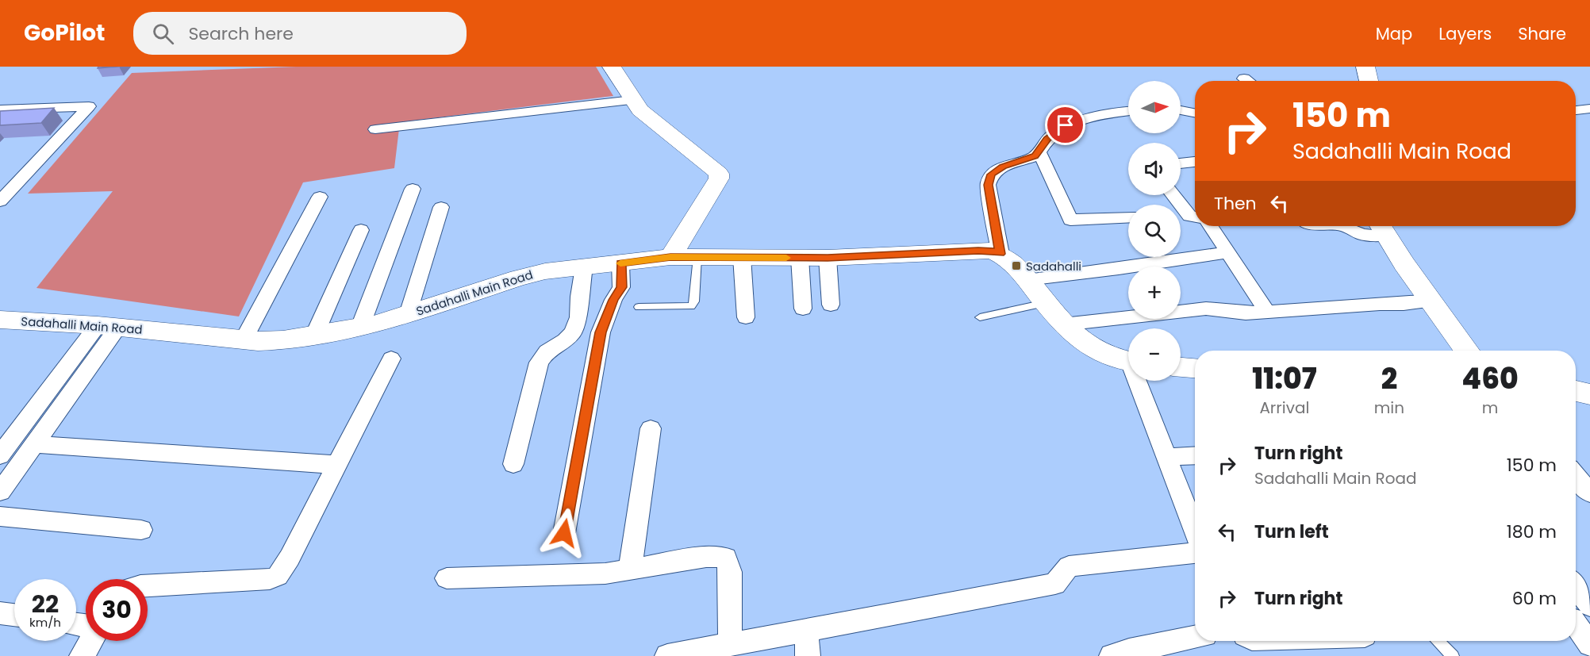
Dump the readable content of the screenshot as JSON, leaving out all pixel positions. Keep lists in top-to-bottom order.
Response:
{
  "streets": {
    "street": ["Sadahalli Main Road"]
  },
  "places": {
    "transit": ["Sadahalli"]
  },
  "north": "right",
  "page": {
    "header": "GoPilot",
    "search": "Search here",
    "nav": ["Map", "Layers", "Share"],
    "map_buttons": ["+", "−"],
    "turn": ["150 m", "Sadahalli Main Road"],
    "then": "Then",
    "eta": [
      "11:07",
      "Arrival",
      "2",
      "min",
      "460",
      "m"
    ],
    "list": [
      {
        "name": "Turn right",
        "note": "Sadahalli Main Road",
        "value": "150 m"
      },
      {
        "name": "Turn left",
        "value": "180 m"
      },
      {
        "name": "Turn right",
        "value": "60 m"
      }
    ],
    "speed": "22 km/h",
    "limit": "30"
  }
}
